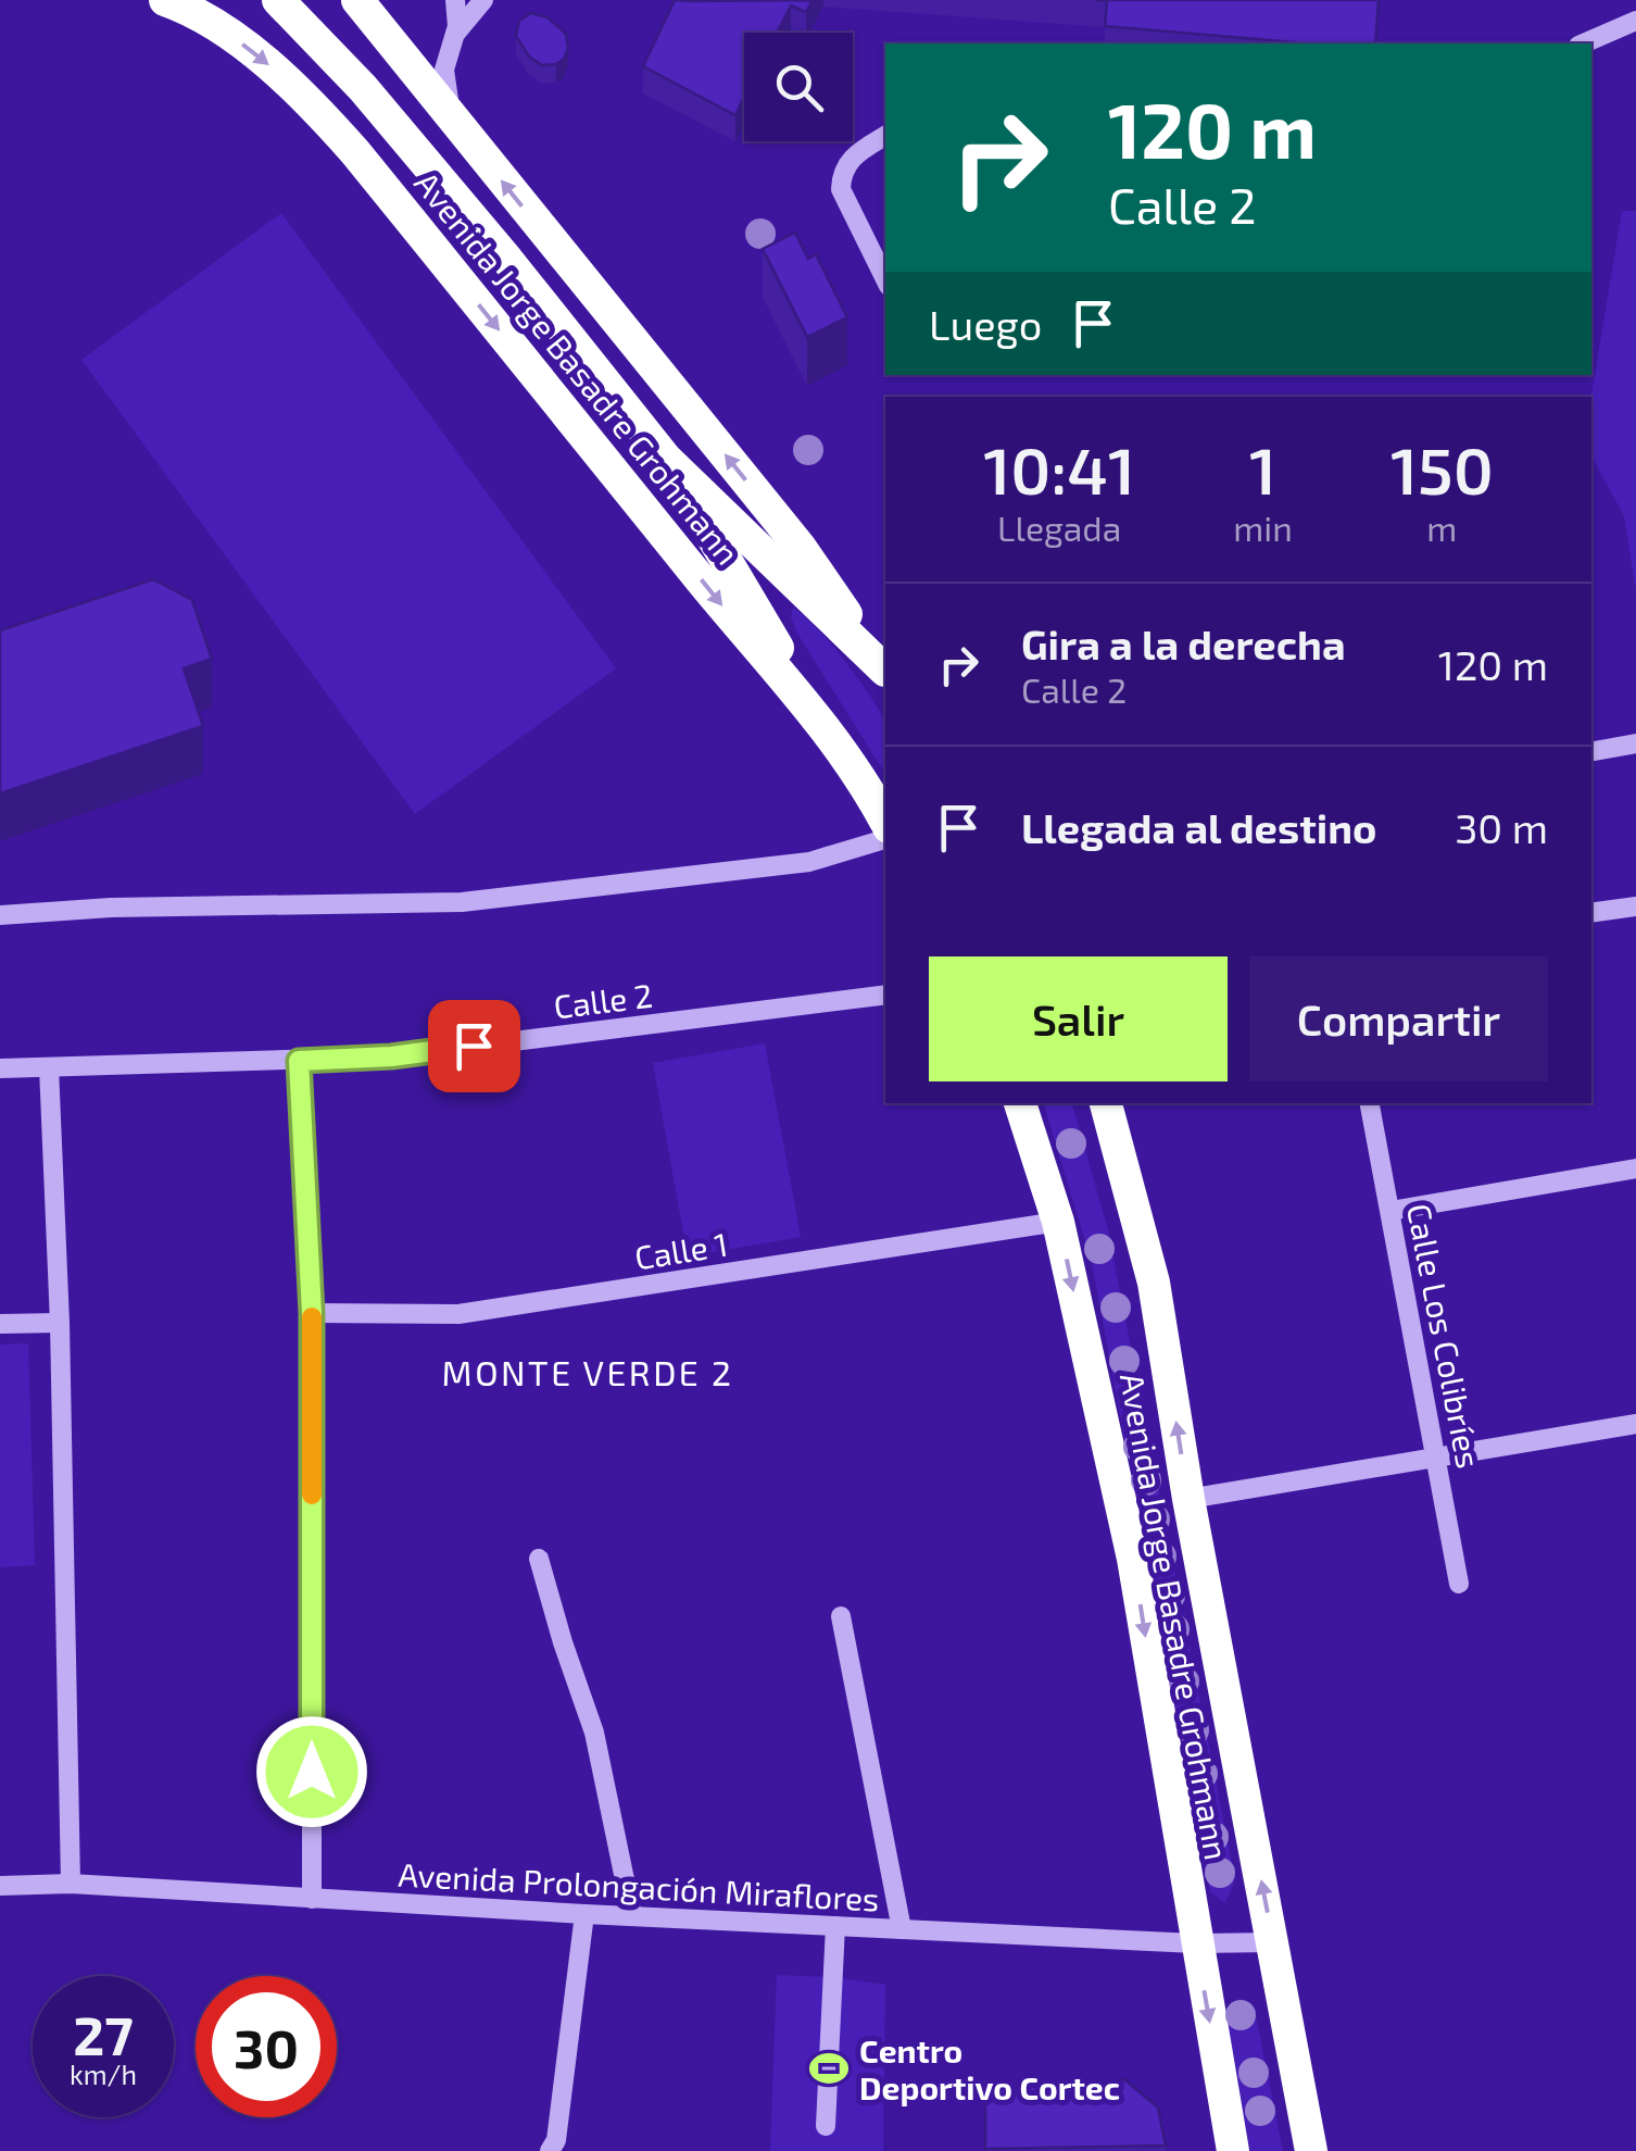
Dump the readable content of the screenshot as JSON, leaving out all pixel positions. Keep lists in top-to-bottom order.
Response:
{
  "streets": {
    "highway": ["Avenida Jorge Basadre Grohmann"],
    "street": [
      "Calle 2",
      "Calle 1",
      "Calle Los Colibríes",
      "Avenida Prolongación Miraflores"
    ]
  },
  "crossings": [
    ["Avenida Jorge Basadre Grohmann", "Calle 1"],
    ["Avenida Jorge Basadre Grohmann", "Avenida Prolongación Miraflores"]
  ],
  "districts": ["MONTE VERDE 2"],
  "places": {
    "sports": ["Centro Deportivo Cortec"]
  },
  "page": {
    "turn": ["120 m", "Calle 2"],
    "then": "Luego",
    "eta": [
      "10:41",
      "Llegada",
      "1",
      "min",
      "150",
      "m"
    ],
    "list": [
      {
        "name": "Gira a la derecha",
        "note": "Calle 2",
        "value": "120 m"
      },
      {
        "name": "Llegada al destino",
        "value": "30 m"
      }
    ],
    "buttons": ["Salir", "Compartir"],
    "speed": "27 km/h",
    "limit": "30"
  }
}
